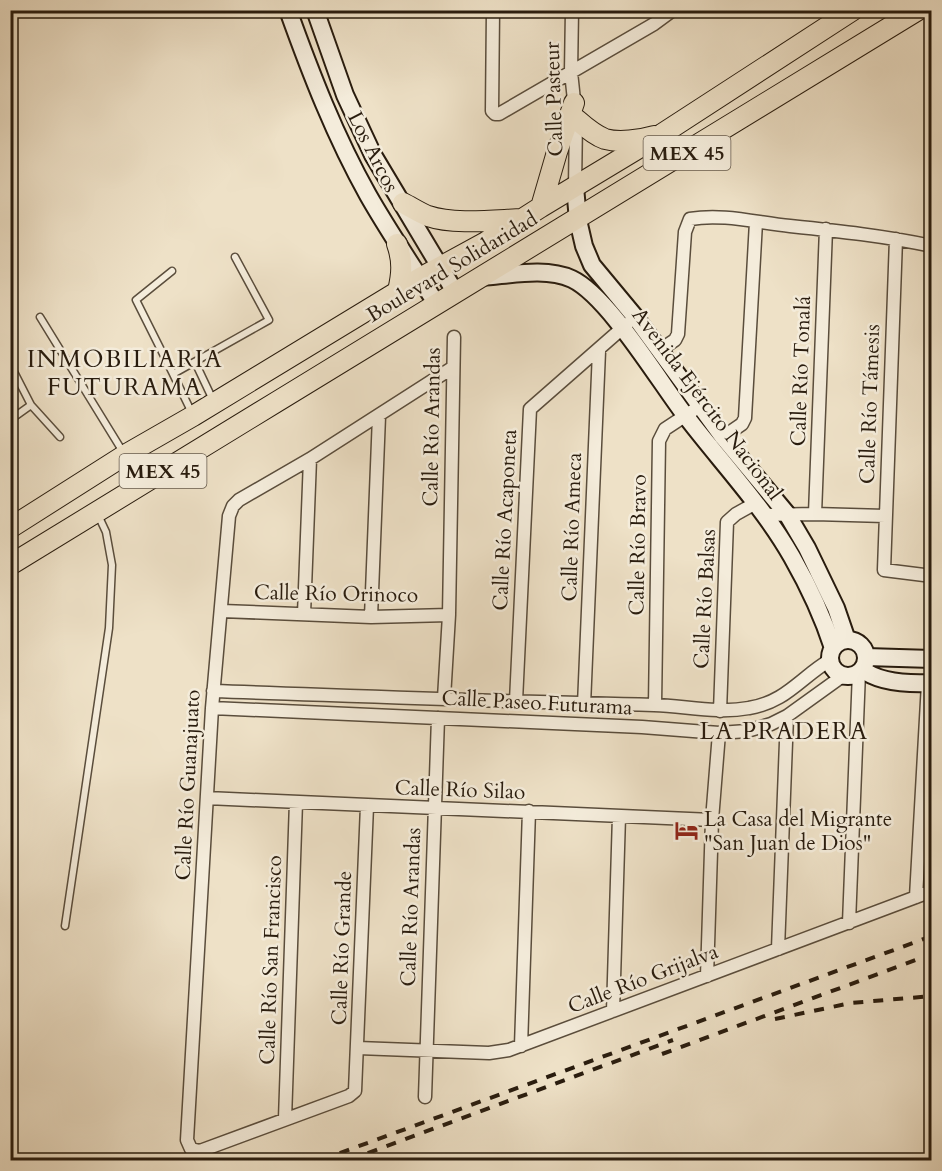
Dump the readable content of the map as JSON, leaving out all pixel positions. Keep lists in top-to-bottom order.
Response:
{
  "streets": {
    "highway": ["MEX 45", "Boulevard Solidaridad"],
    "main road": ["Los Arcos", "Avenida Ejército Nacional"],
    "street": [
      "Calle Pasteur",
      "Calle Río Tonalá",
      "Calle Río Támesis",
      "Calle Río Arandas",
      "Calle Río Acaponeta",
      "Calle Río Ameca",
      "Calle Río Bravo",
      "Calle Río Orinoco",
      "Calle Río Balsas",
      "Calle Paseo Futurama",
      "Calle Río Guanajuato",
      "Calle Río Silao",
      "Calle Río Grande",
      "Calle Río San Francisco",
      "Calle Río Grijalva"
    ]
  },
  "crossings": [
    ["Calle Pasteur", "Boulevard Solidaridad"],
    ["Calle Pasteur", "Avenida Ejército Nacional"],
    ["Los Arcos", "Boulevard Solidaridad"],
    ["Boulevard Solidaridad", "Avenida Ejército Nacional"],
    ["Avenida Ejército Nacional", "Calle Río Acaponeta"],
    ["Avenida Ejército Nacional", "Calle Río Bravo"],
    ["Avenida Ejército Nacional", "Calle Río Balsas"],
    ["Avenida Ejército Nacional", "Calle Paseo Futurama"],
    ["Calle Río Arandas", "Calle Río Orinoco"],
    ["Calle Río Arandas", "Calle Paseo Futurama"],
    ["Calle Río Arandas", "Calle Río Guanajuato"],
    ["Calle Río Arandas", "Calle Río Silao"],
    ["Calle Río Arandas", "Calle Río Grijalva"],
    ["Calle Río Acaponeta", "Calle Río Ameca"],
    ["Calle Río Acaponeta", "Calle Paseo Futurama"],
    ["Calle Río Ameca", "Calle Paseo Futurama"],
    ["Calle Río Bravo", "Calle Paseo Futurama"],
    ["Calle Río Orinoco", "Calle Río Guanajuato"],
    ["Calle Río Balsas", "Calle Paseo Futurama"],
    ["Calle Paseo Futurama", "Calle Río Guanajuato"],
    ["Calle Río Guanajuato", "Calle Río Silao"],
    ["Calle Río Guanajuato", "Calle Río Grande"],
    ["Calle Río Guanajuato", "Calle Río San Francisco"],
    ["Calle Río Silao", "Calle Río Grande"],
    ["Calle Río Silao", "Calle Río San Francisco"],
    ["Calle Río Grande", "Calle Río Grijalva"]
  ],
  "districts": ["INMOBILIARIA FUTURAMA", "LA PRADERA"],
  "places": {
    "hotel": ["La Casa del Migrante \"San Juan de Dios\""]
  }
}
